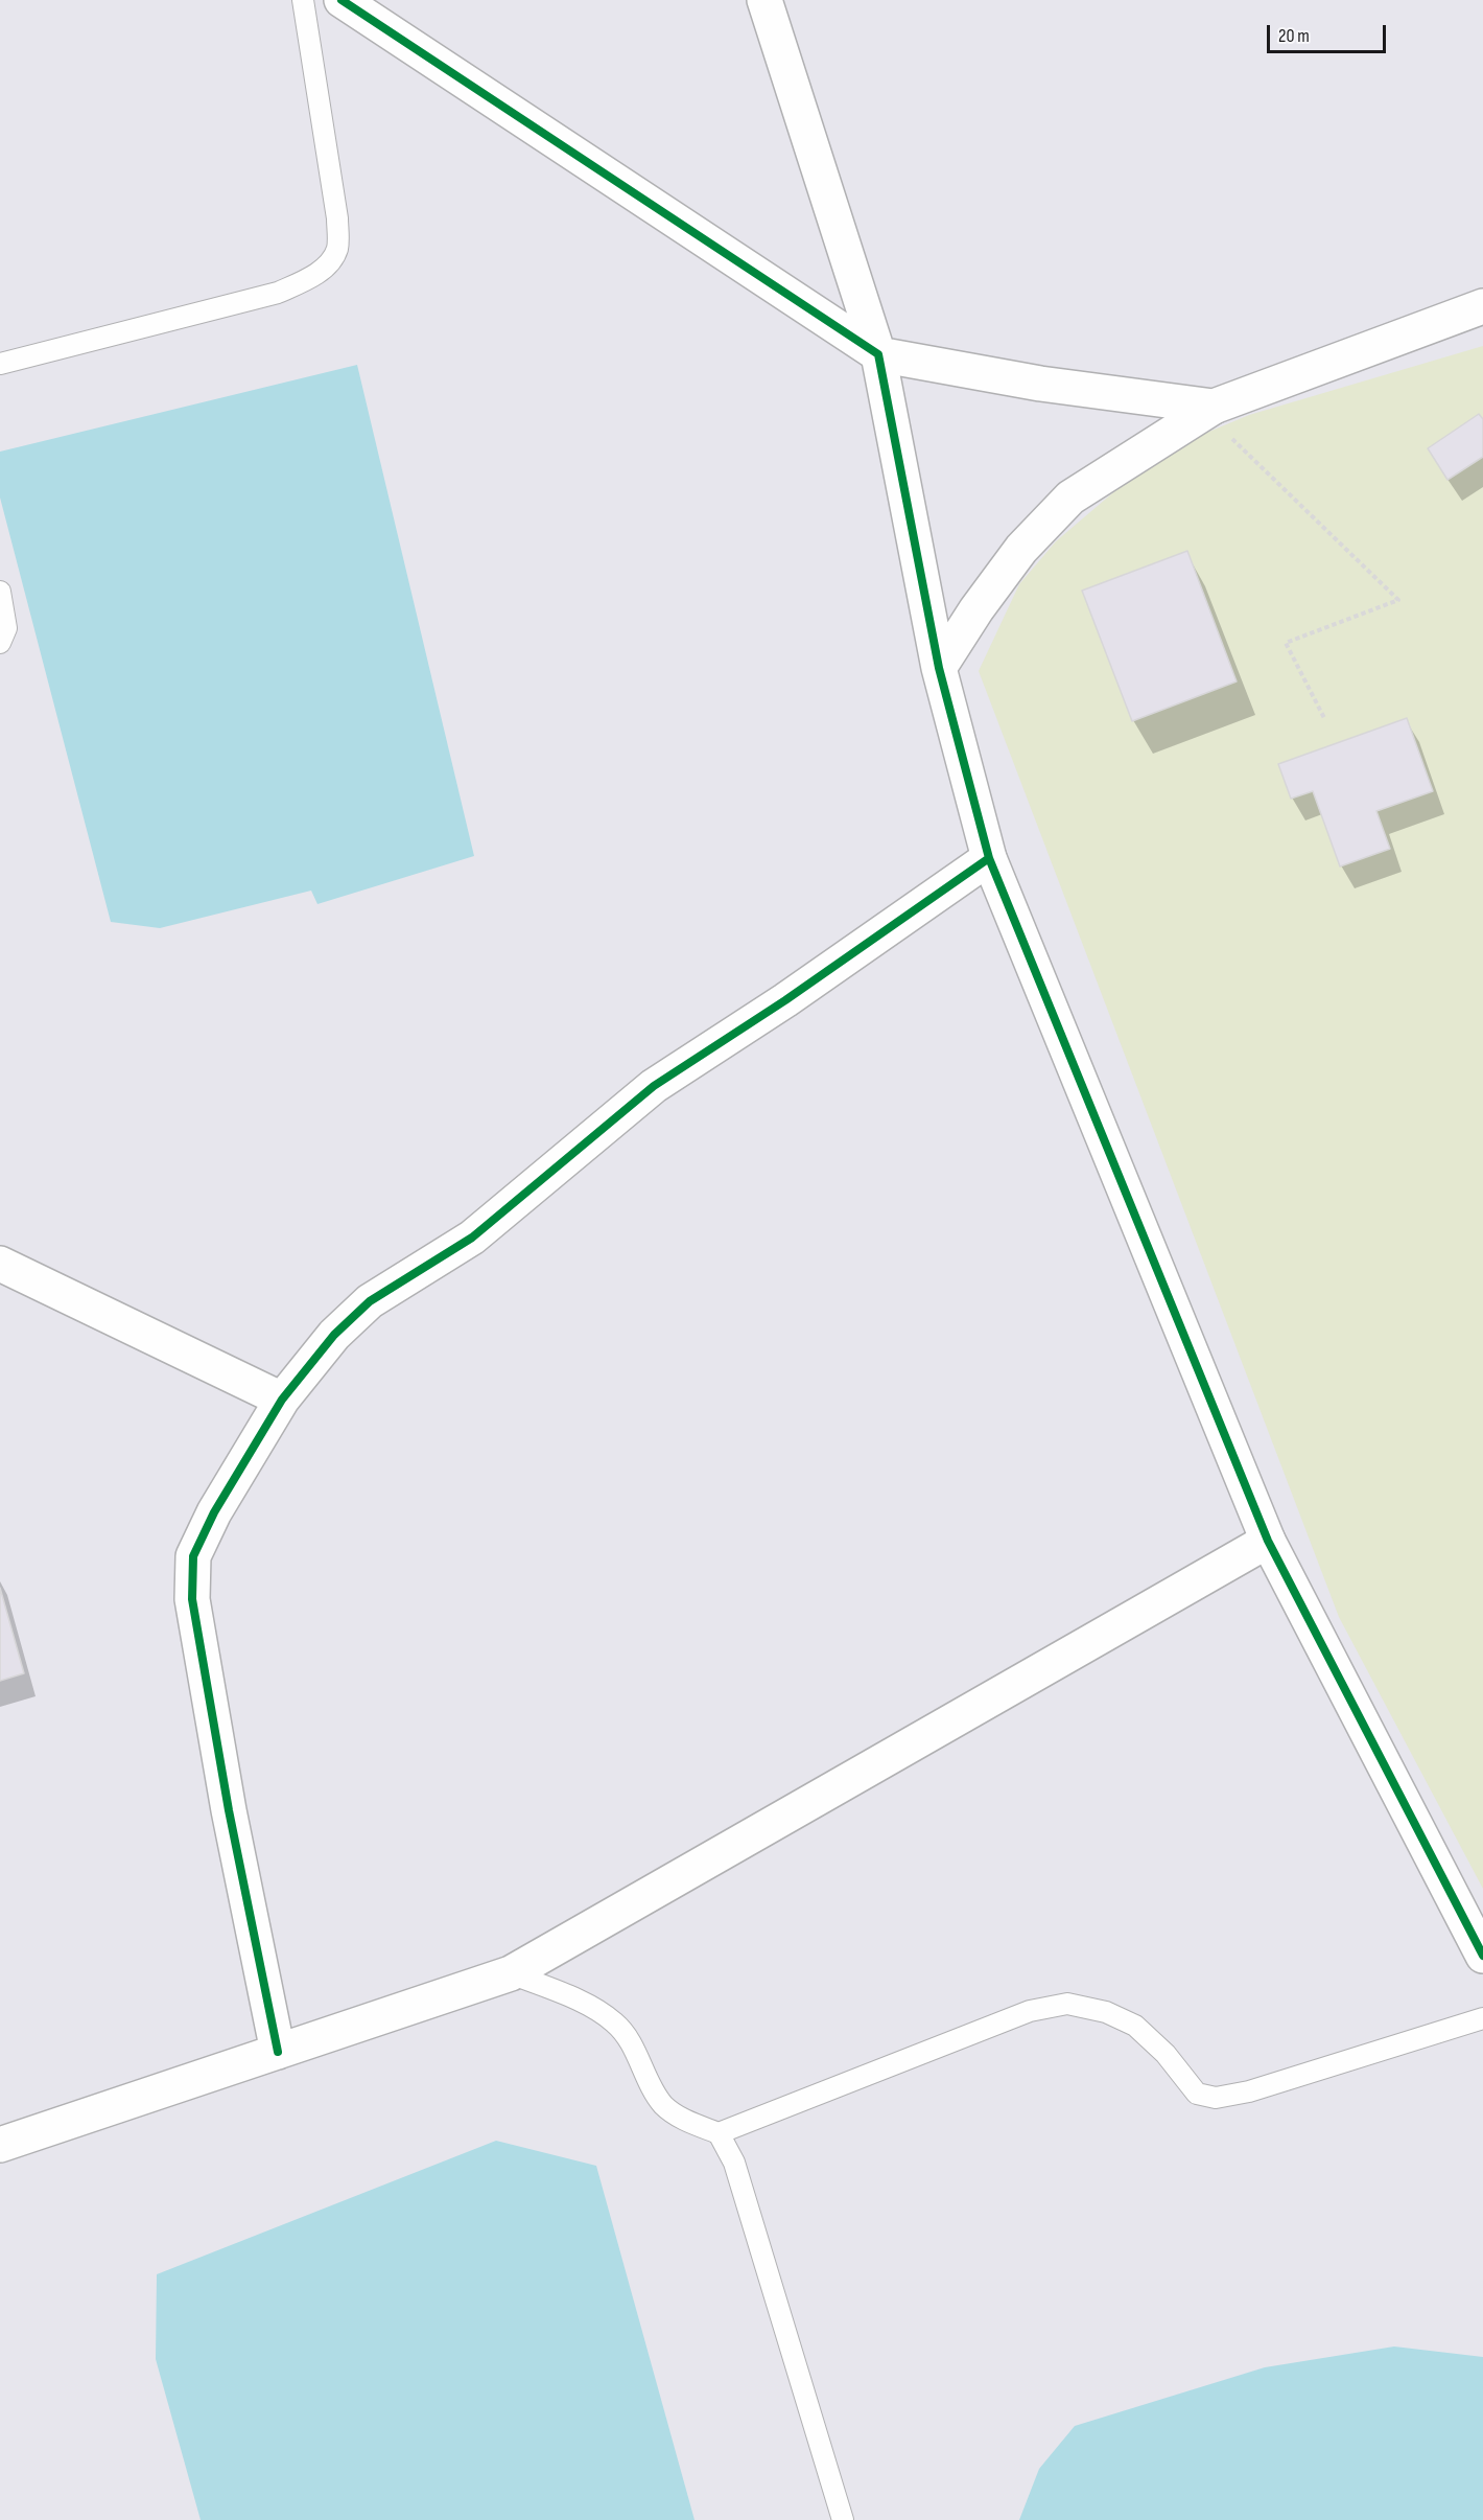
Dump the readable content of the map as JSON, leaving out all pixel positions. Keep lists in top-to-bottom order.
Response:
{
  "scale_bar": "20 m"
}
